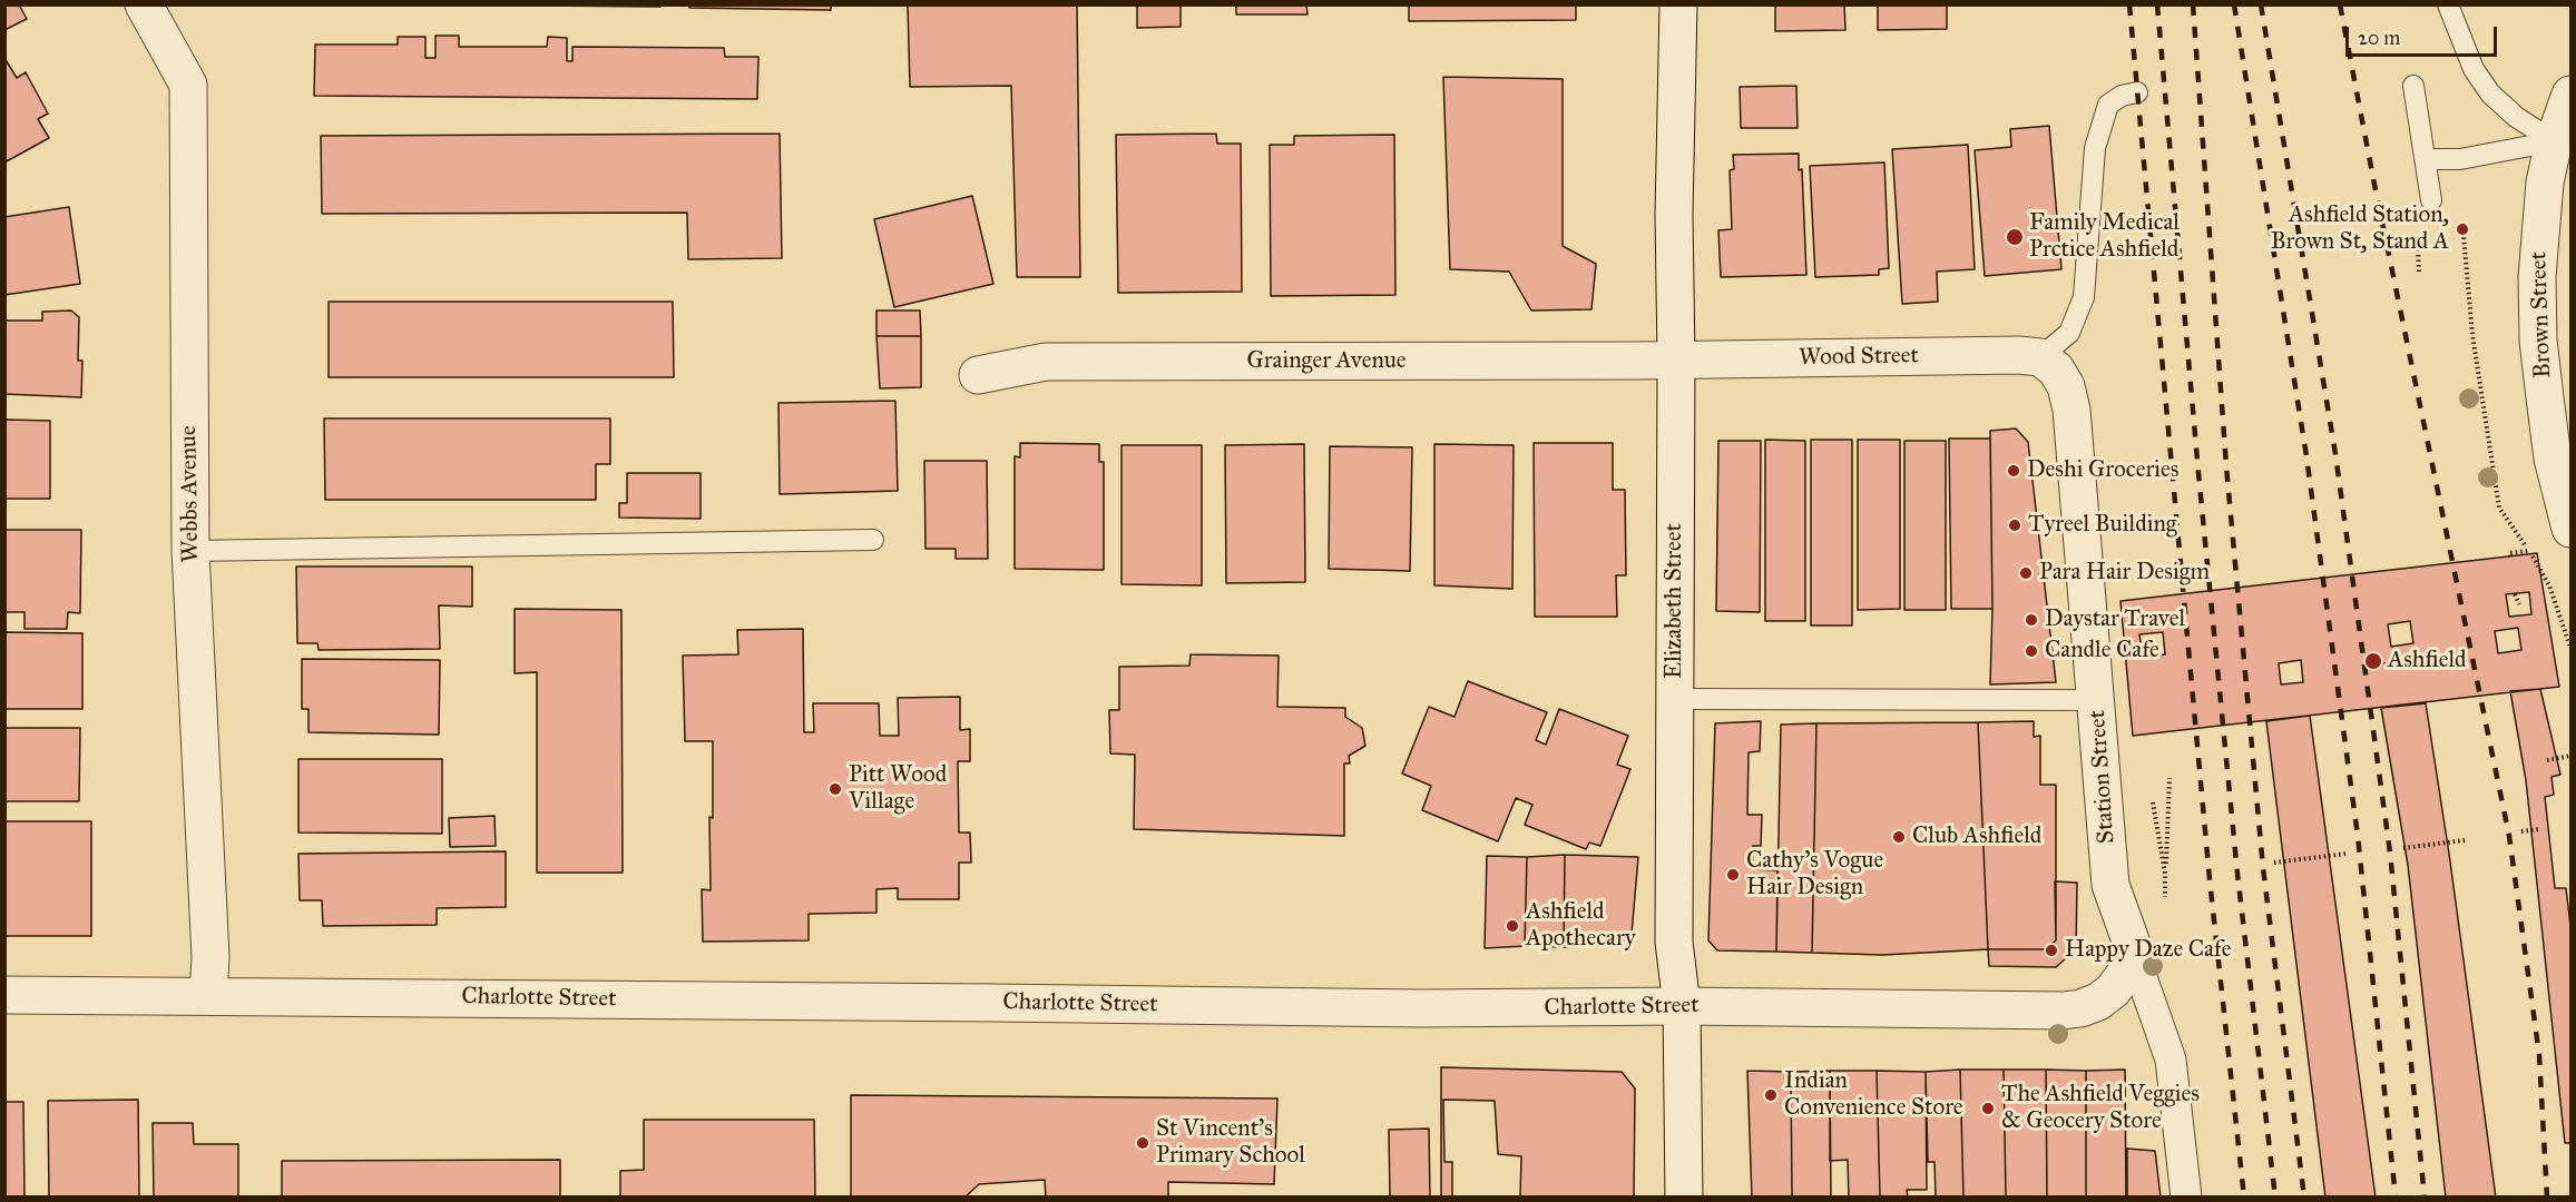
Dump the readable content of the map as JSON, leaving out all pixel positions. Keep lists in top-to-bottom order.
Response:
{
  "streets": {
    "street": [
      "Brown Street",
      "Wood Street",
      "Grainger Avenue",
      "Webbs Avenue",
      "Elizabeth Street",
      "Station Street",
      "Charlotte Street"
    ]
  },
  "crossings": [
    ["Wood Street", "Grainger Avenue"],
    ["Wood Street", "Elizabeth Street"],
    ["Wood Street", "Station Street"],
    ["Grainger Avenue", "Elizabeth Street"],
    ["Webbs Avenue", "Charlotte Street"],
    ["Elizabeth Street", "Charlotte Street"],
    ["Station Street", "Charlotte Street"]
  ],
  "places": [
    "Ashfield Station, Brown St, Stand A",
    "Family Medical Prctice Ashfield",
    "Deshi Groceries",
    "Tyreel Building",
    "Para Hair Desigm",
    "Daystar Travel",
    "Candle Cafe",
    "Ashfield",
    "Pitt Wood Village",
    "Club Ashfield",
    "Cathy's Vogue Hair Design",
    "Ashfield Apothecary",
    "Happy Daze Cafe",
    "Indian Convenience Store",
    "The Ashfield Veggies & Geocery Store",
    "St Vincent's Primary School"
  ],
  "scale_bar": "20 m"
}
